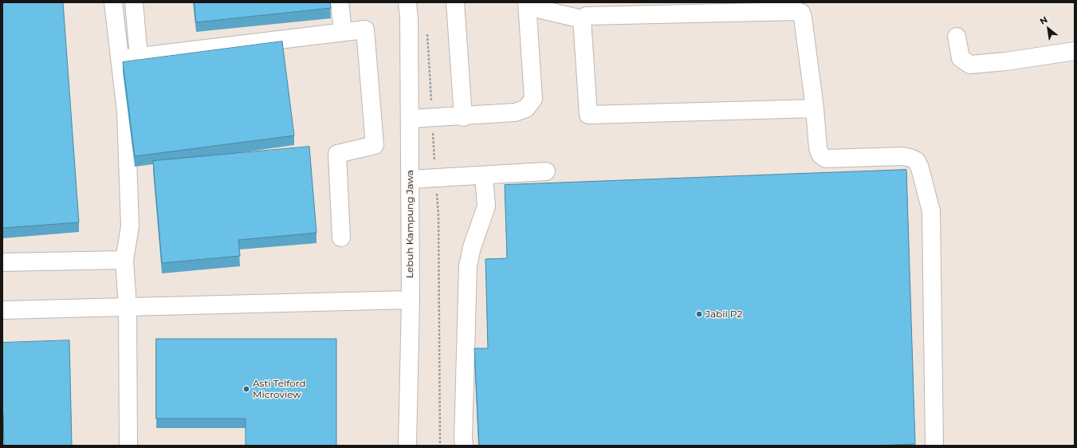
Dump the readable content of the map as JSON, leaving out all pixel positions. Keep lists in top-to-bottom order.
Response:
{
  "streets": {
    "street": ["Lebuh Kampung Jawa"]
  },
  "places": ["Jabil P2", "Asti Telford Microview"],
  "north": "top left"
}
